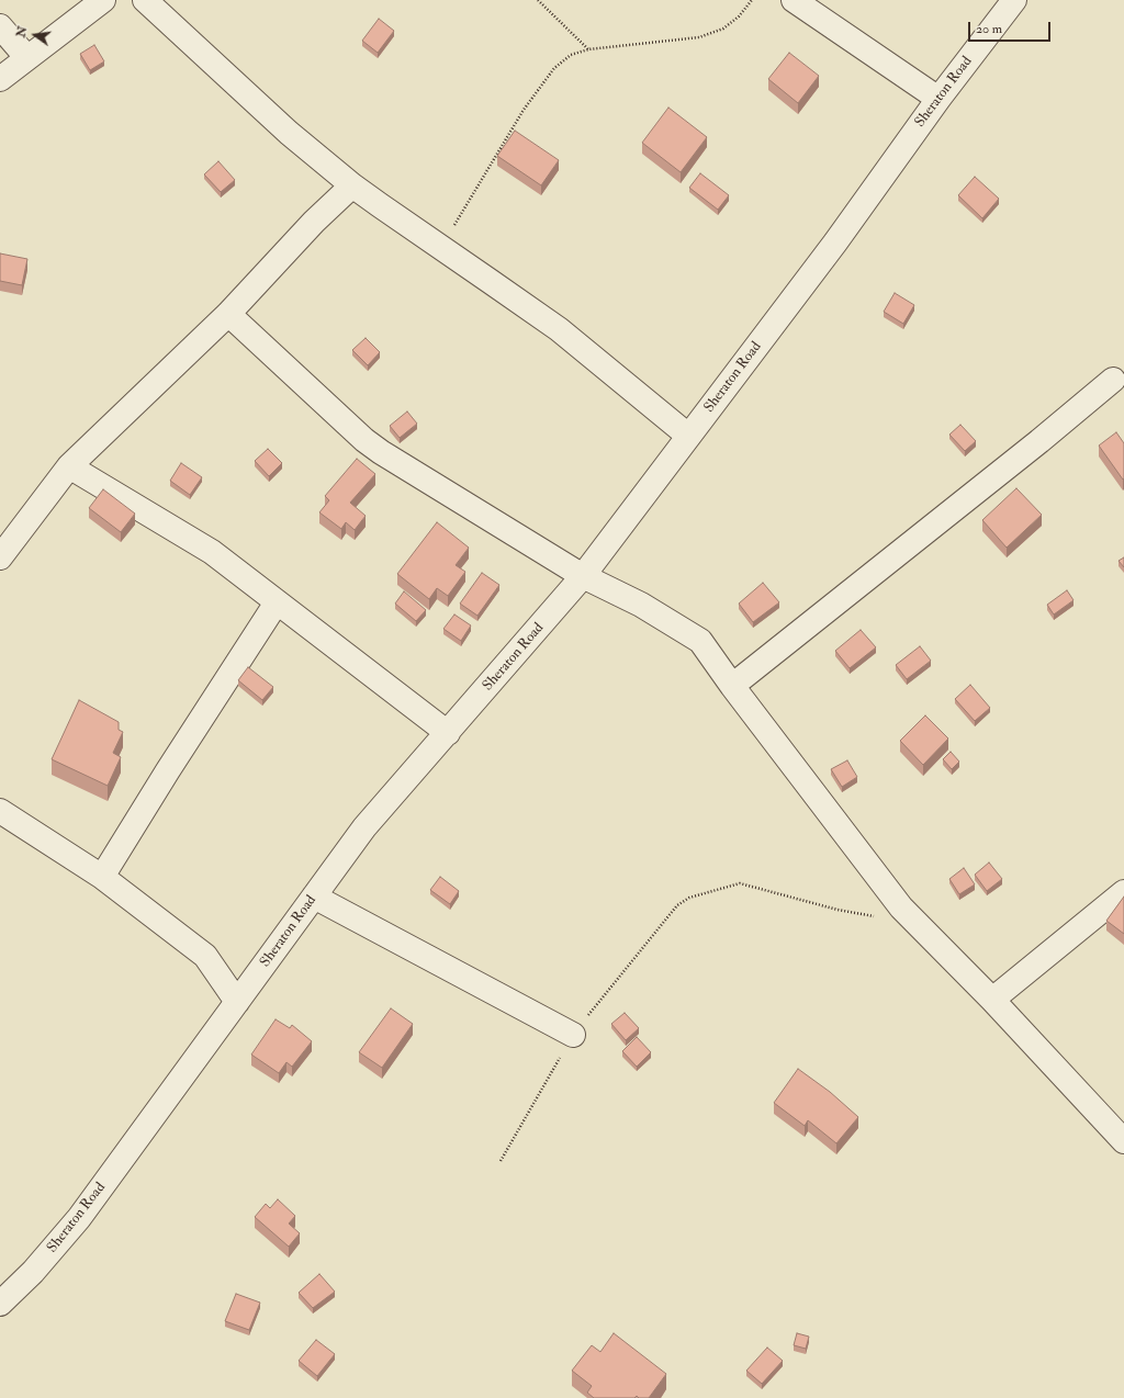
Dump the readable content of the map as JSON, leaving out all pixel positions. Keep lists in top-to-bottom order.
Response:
{
  "streets": {
    "street": ["Sheraton Road"]
  },
  "scale_bar": "20 m",
  "north": "left"
}
